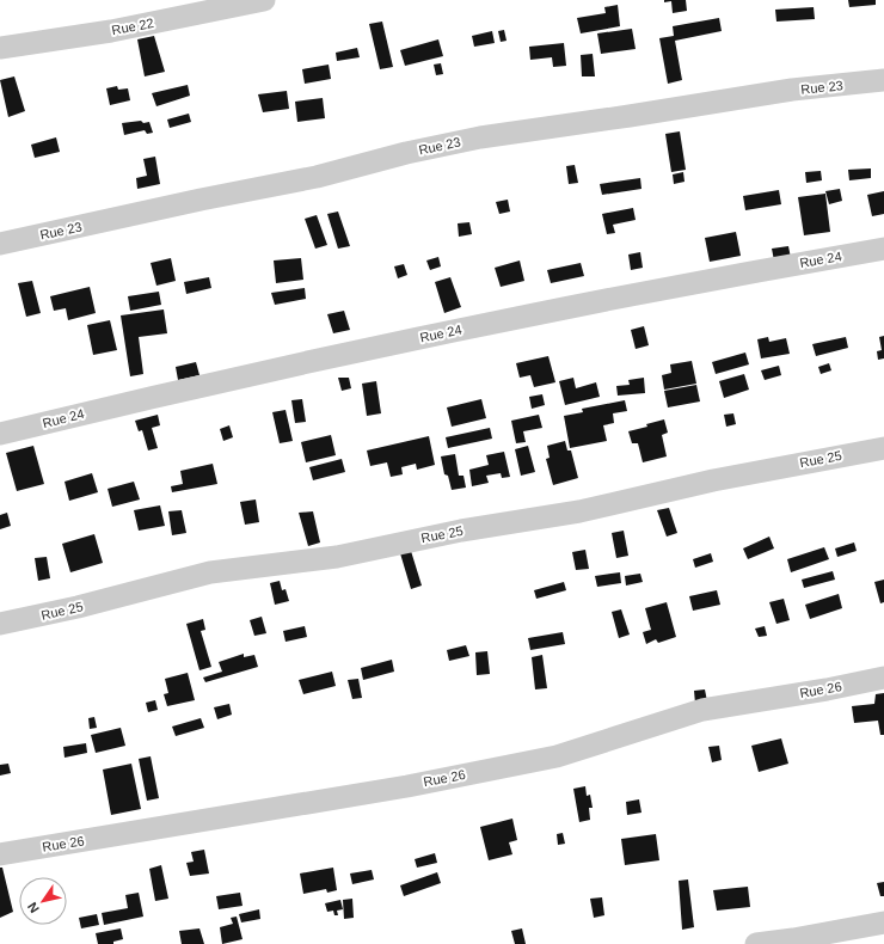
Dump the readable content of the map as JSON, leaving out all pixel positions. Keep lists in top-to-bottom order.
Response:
{
  "streets": {
    "street": [
      "Rue 22",
      "Rue 23",
      "Rue 24",
      "Rue 25",
      "Rue 26"
    ]
  },
  "north": "bottom left"
}
